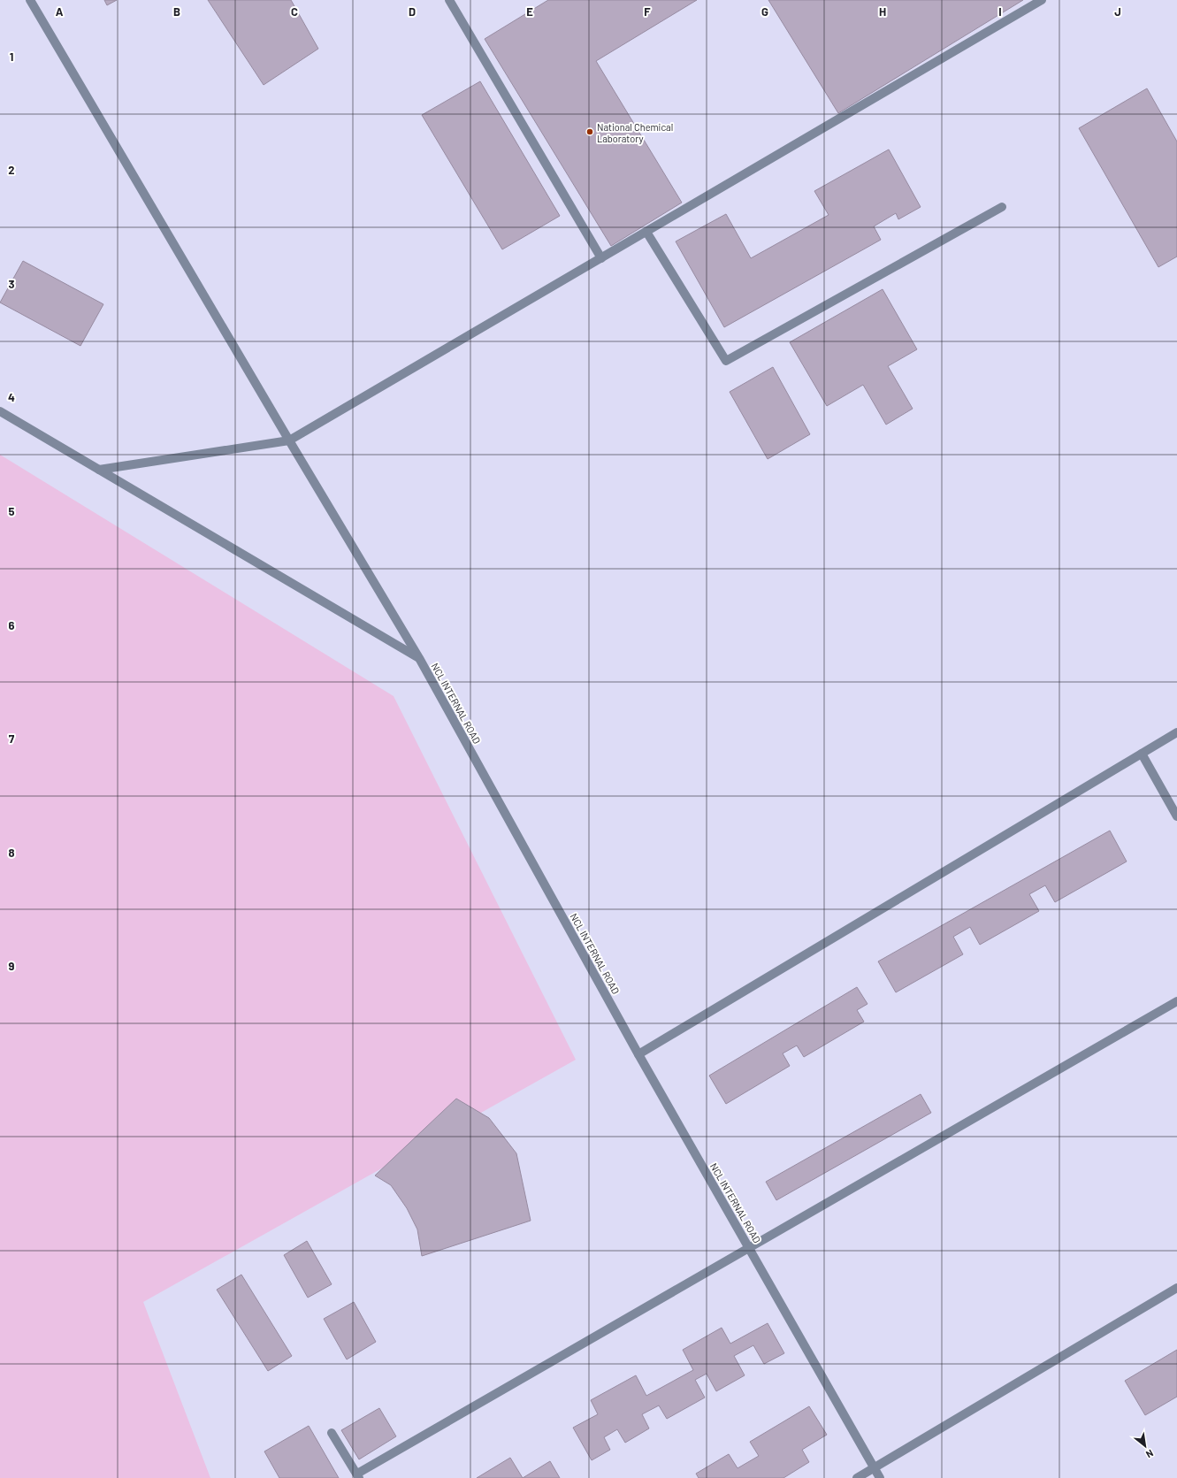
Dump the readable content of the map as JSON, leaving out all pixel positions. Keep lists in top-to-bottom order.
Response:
{
  "streets": {
    "lane": ["NCL INTERNAL ROAD"]
  },
  "places": ["National Chemical Laboratory"],
  "north": "bottom right",
  "grid": {
    "columns": [
      "A",
      "B",
      "C",
      "D",
      "E",
      "F",
      "G",
      "H",
      "I",
      "J"
    ],
    "rows": [
      "1",
      "2",
      "3",
      "4",
      "5",
      "6",
      "7",
      "8",
      "9"
    ]
  }
}
